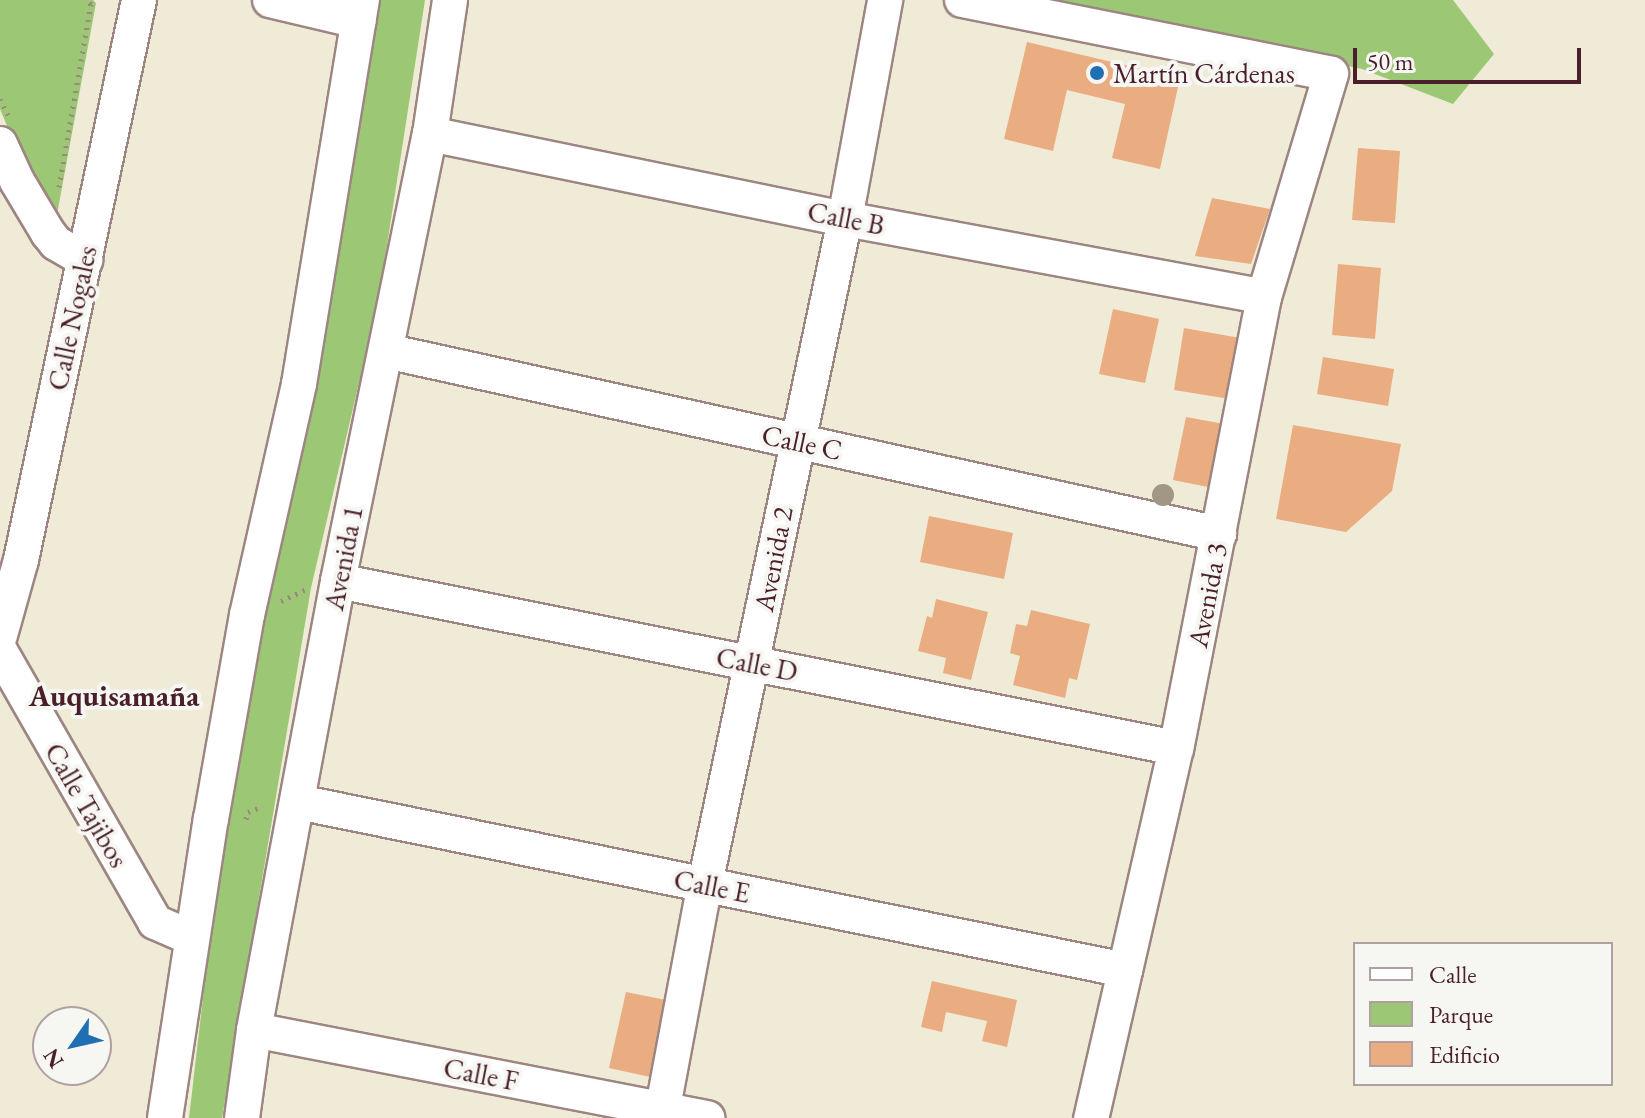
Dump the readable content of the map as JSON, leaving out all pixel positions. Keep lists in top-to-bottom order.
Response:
{
  "streets": {
    "street": [
      "Calle B",
      "Calle Nogales",
      "Calle C",
      "Avenida 1",
      "Avenida 2",
      "Avenida 3",
      "Calle D",
      "Calle Tajibos",
      "Calle E",
      "Calle F"
    ]
  },
  "crossings": [
    ["Calle B", "Avenida 1"],
    ["Calle B", "Avenida 2"],
    ["Calle B", "Avenida 3"],
    ["Calle C", "Avenida 1"],
    ["Calle C", "Avenida 2"],
    ["Calle C", "Avenida 3"],
    ["Avenida 1", "Calle D"],
    ["Avenida 1", "Calle E"],
    ["Avenida 1", "Calle F"],
    ["Avenida 2", "Calle D"],
    ["Avenida 2", "Calle E"],
    ["Avenida 2", "Calle F"],
    ["Avenida 3", "Calle D"],
    ["Avenida 3", "Calle E"]
  ],
  "districts": ["Auquisamaña"],
  "places": ["Martín Cárdenas"],
  "legend": ["Calle", "Parque", "Edificio"],
  "scale_bar": "50 m",
  "north": "bottom left"
}
